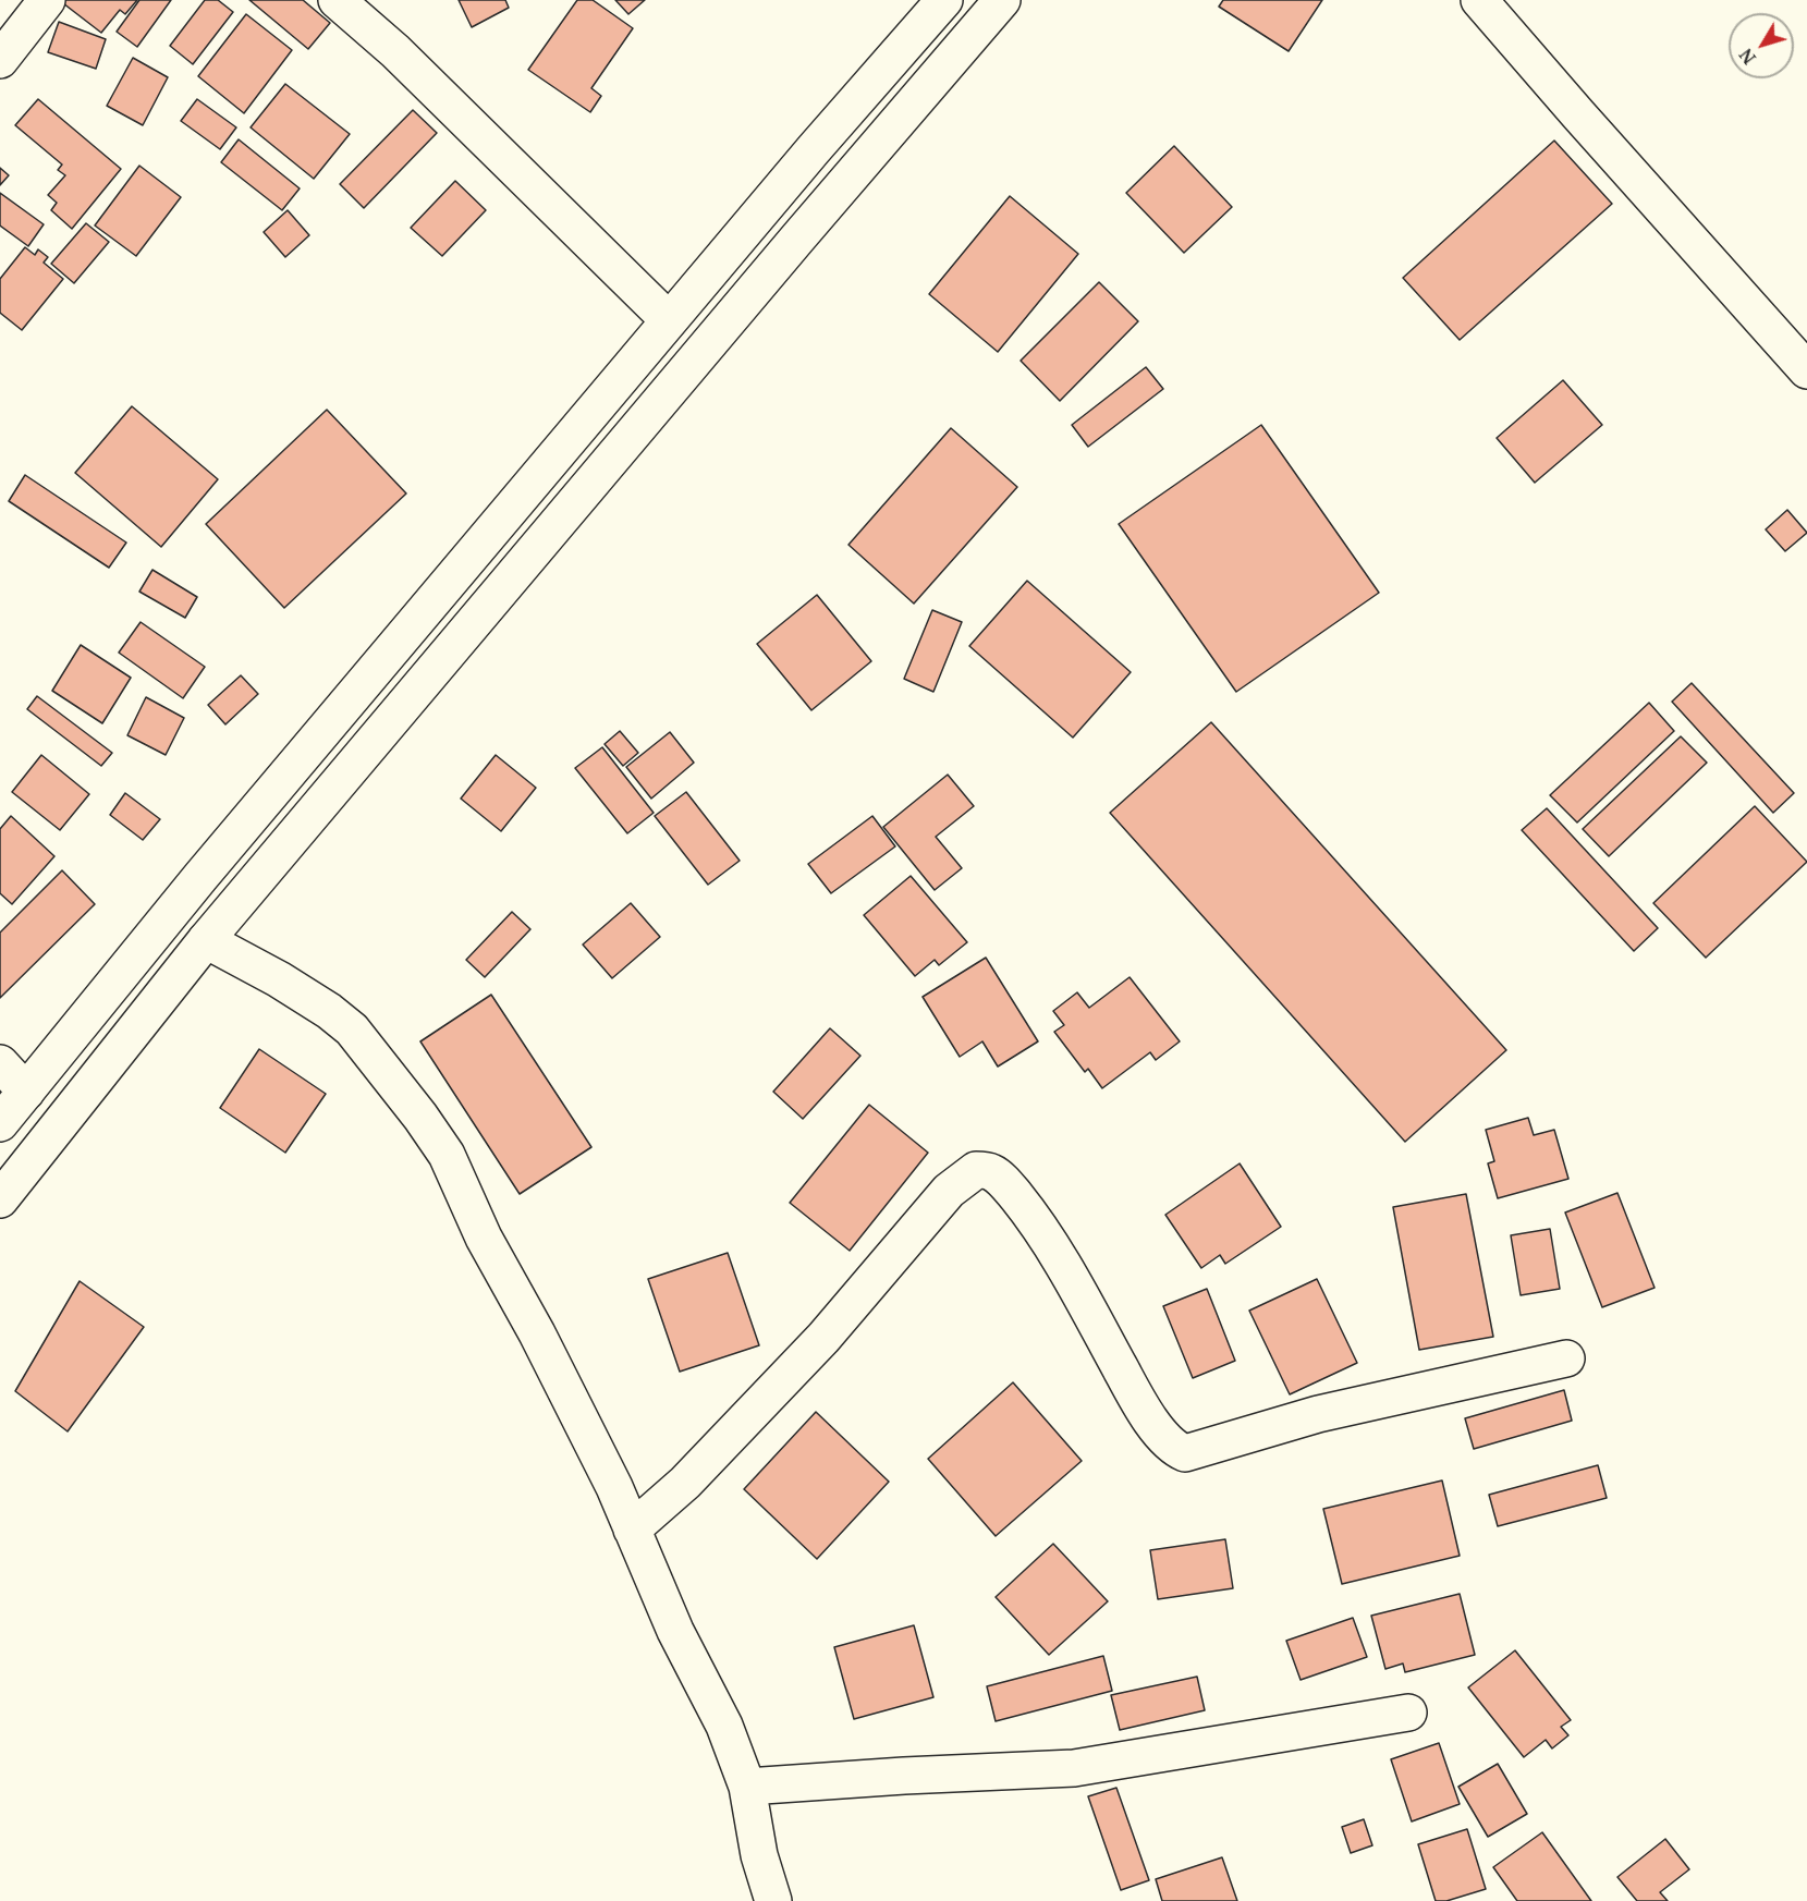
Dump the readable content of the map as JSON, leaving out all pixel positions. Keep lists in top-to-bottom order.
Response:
{
  "north": "bottom left"
}
